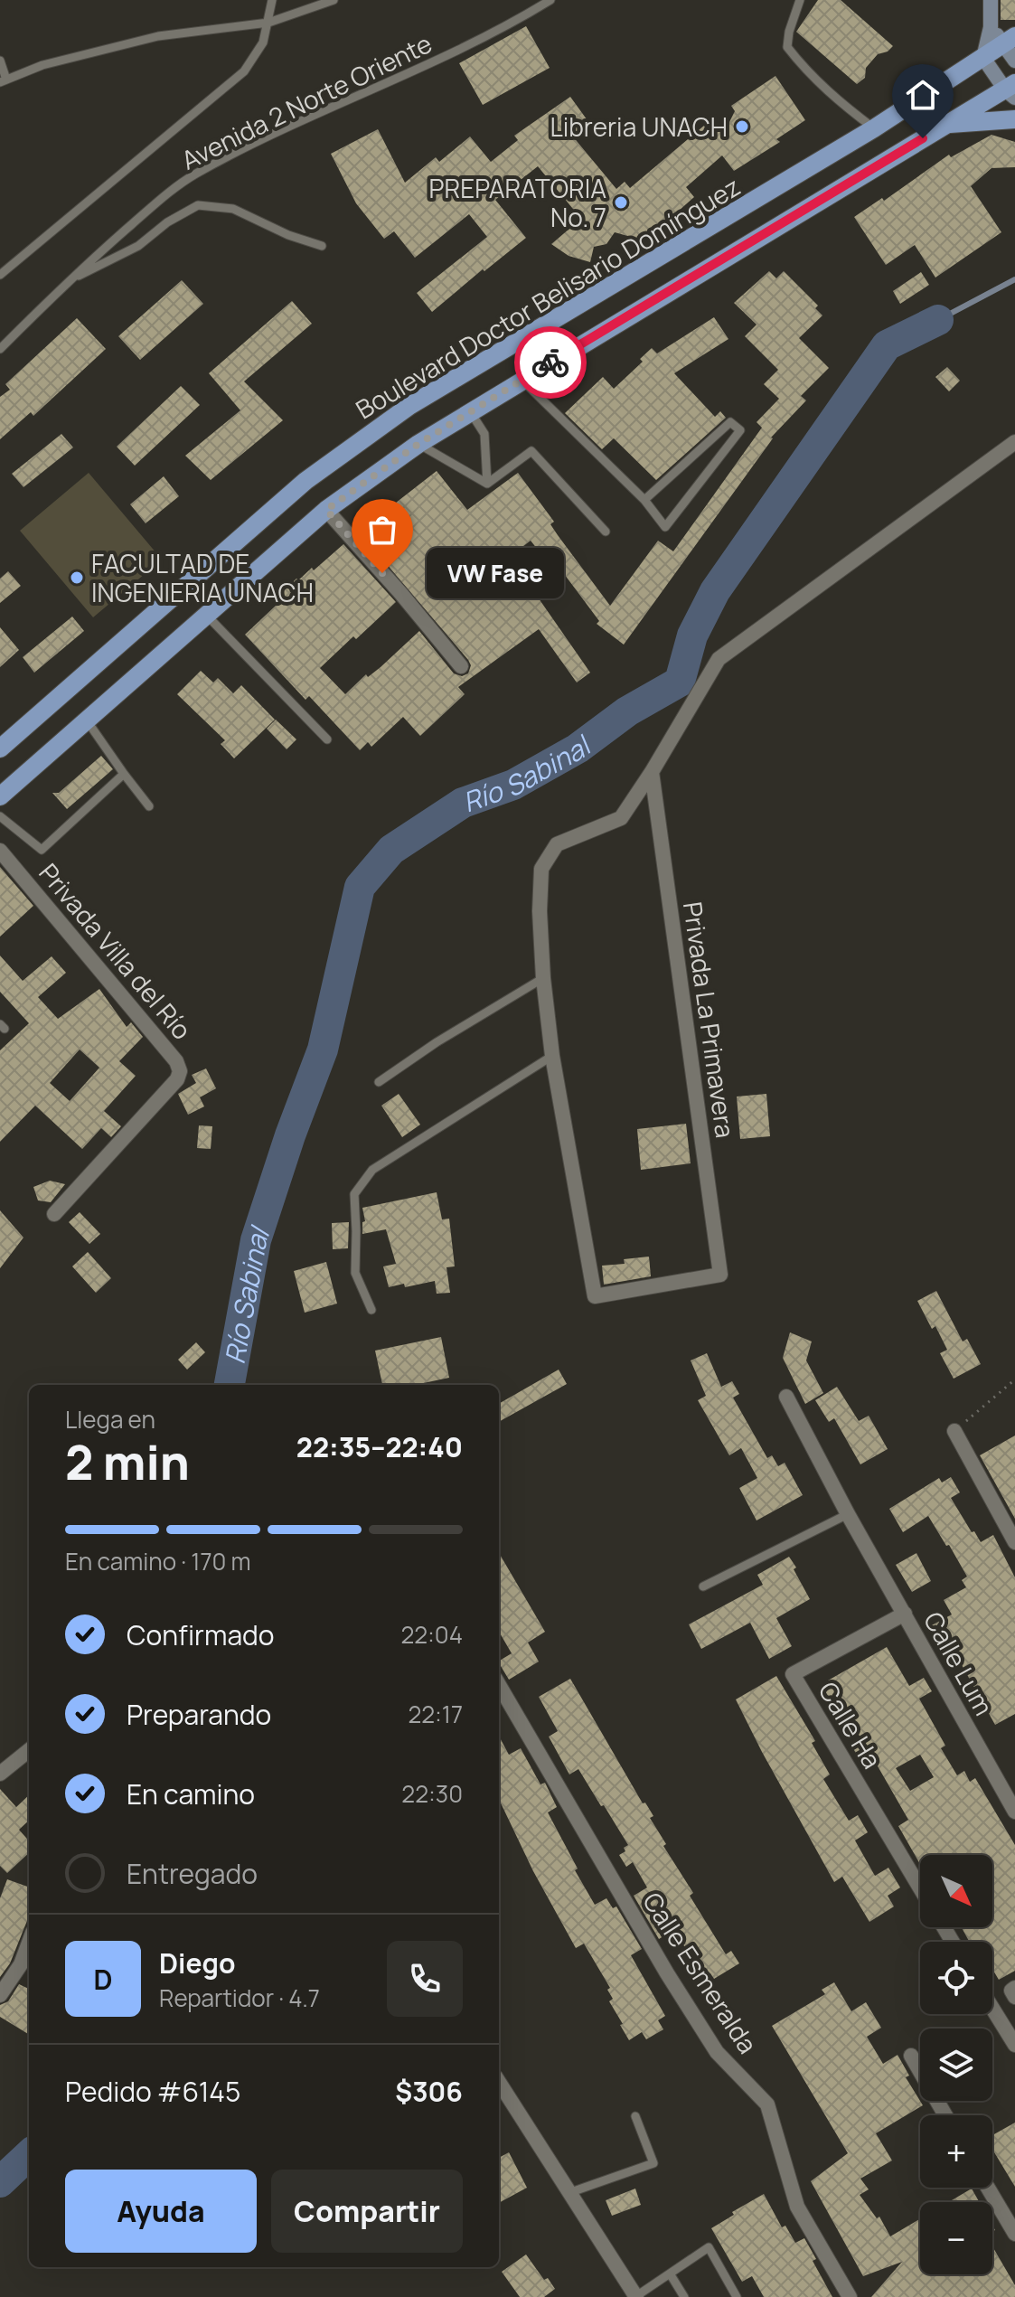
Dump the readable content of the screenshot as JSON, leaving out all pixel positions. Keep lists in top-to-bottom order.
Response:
{
  "streets": {
    "main road": ["Boulevard Doctor Belisario Domínguez"],
    "street": [
      "Privada Villa del Río",
      "Privada La Primavera",
      "Calle Lum",
      "Calle Ha",
      "Calle Esmeralda"
    ],
    "lane": ["Avenida 2 Norte Oriente"]
  },
  "crossings": [
    ["Calle Lum", "Calle Ha"]
  ],
  "water": ["Río Sabinal"],
  "places": [
    "Libreria UNACH",
    "PREPARATORIA No. 7",
    "VW Fase",
    "FACULTAD DE INGENIERIA UNACH"
  ],
  "north": "bottom right",
  "page": {
    "bubble": "VW Fase",
    "heading": ["2 min", "Llega en", "22:35–22:40"],
    "panel": [
      "Diego",
      "Repartidor · 4.7",
      "Pedido #6145",
      "$306"
    ],
    "bar": "En camino · 170 m",
    "list": [
      ["Confirmado", "22:04"],
      ["Preparando", "22:17"],
      ["En camino", "22:30"],
      "Entregado"
    ],
    "map_buttons": ["+", "−"],
    "round": "D",
    "buttons": ["Ayuda", "Compartir"]
  }
}
